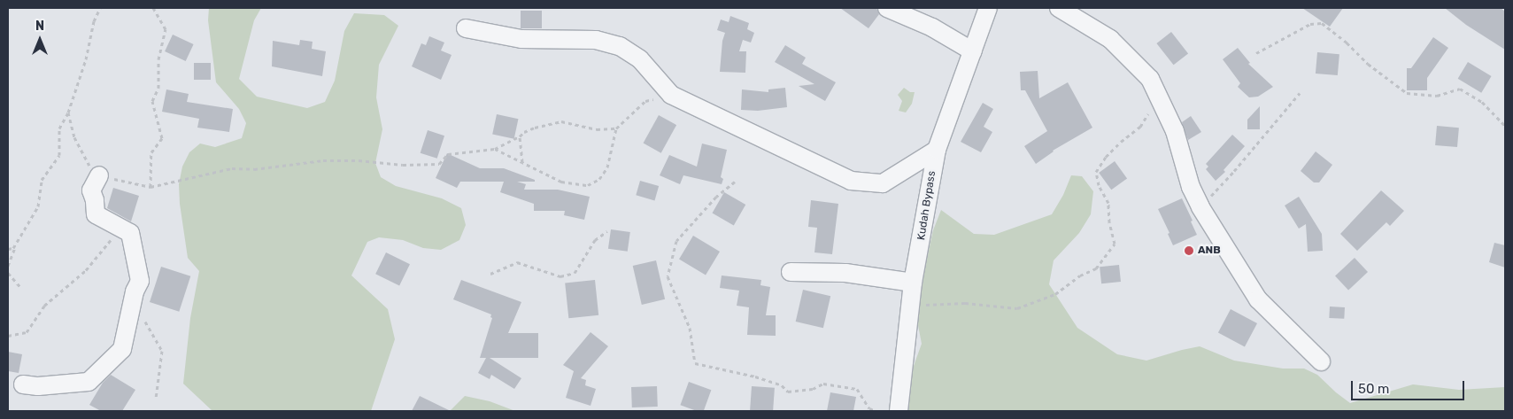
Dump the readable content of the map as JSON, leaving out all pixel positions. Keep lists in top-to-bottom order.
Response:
{
  "streets": {
    "street": ["Kudah Bypass"]
  },
  "places": ["ANB"],
  "scale_bar": "50 m",
  "north": "top"
}
